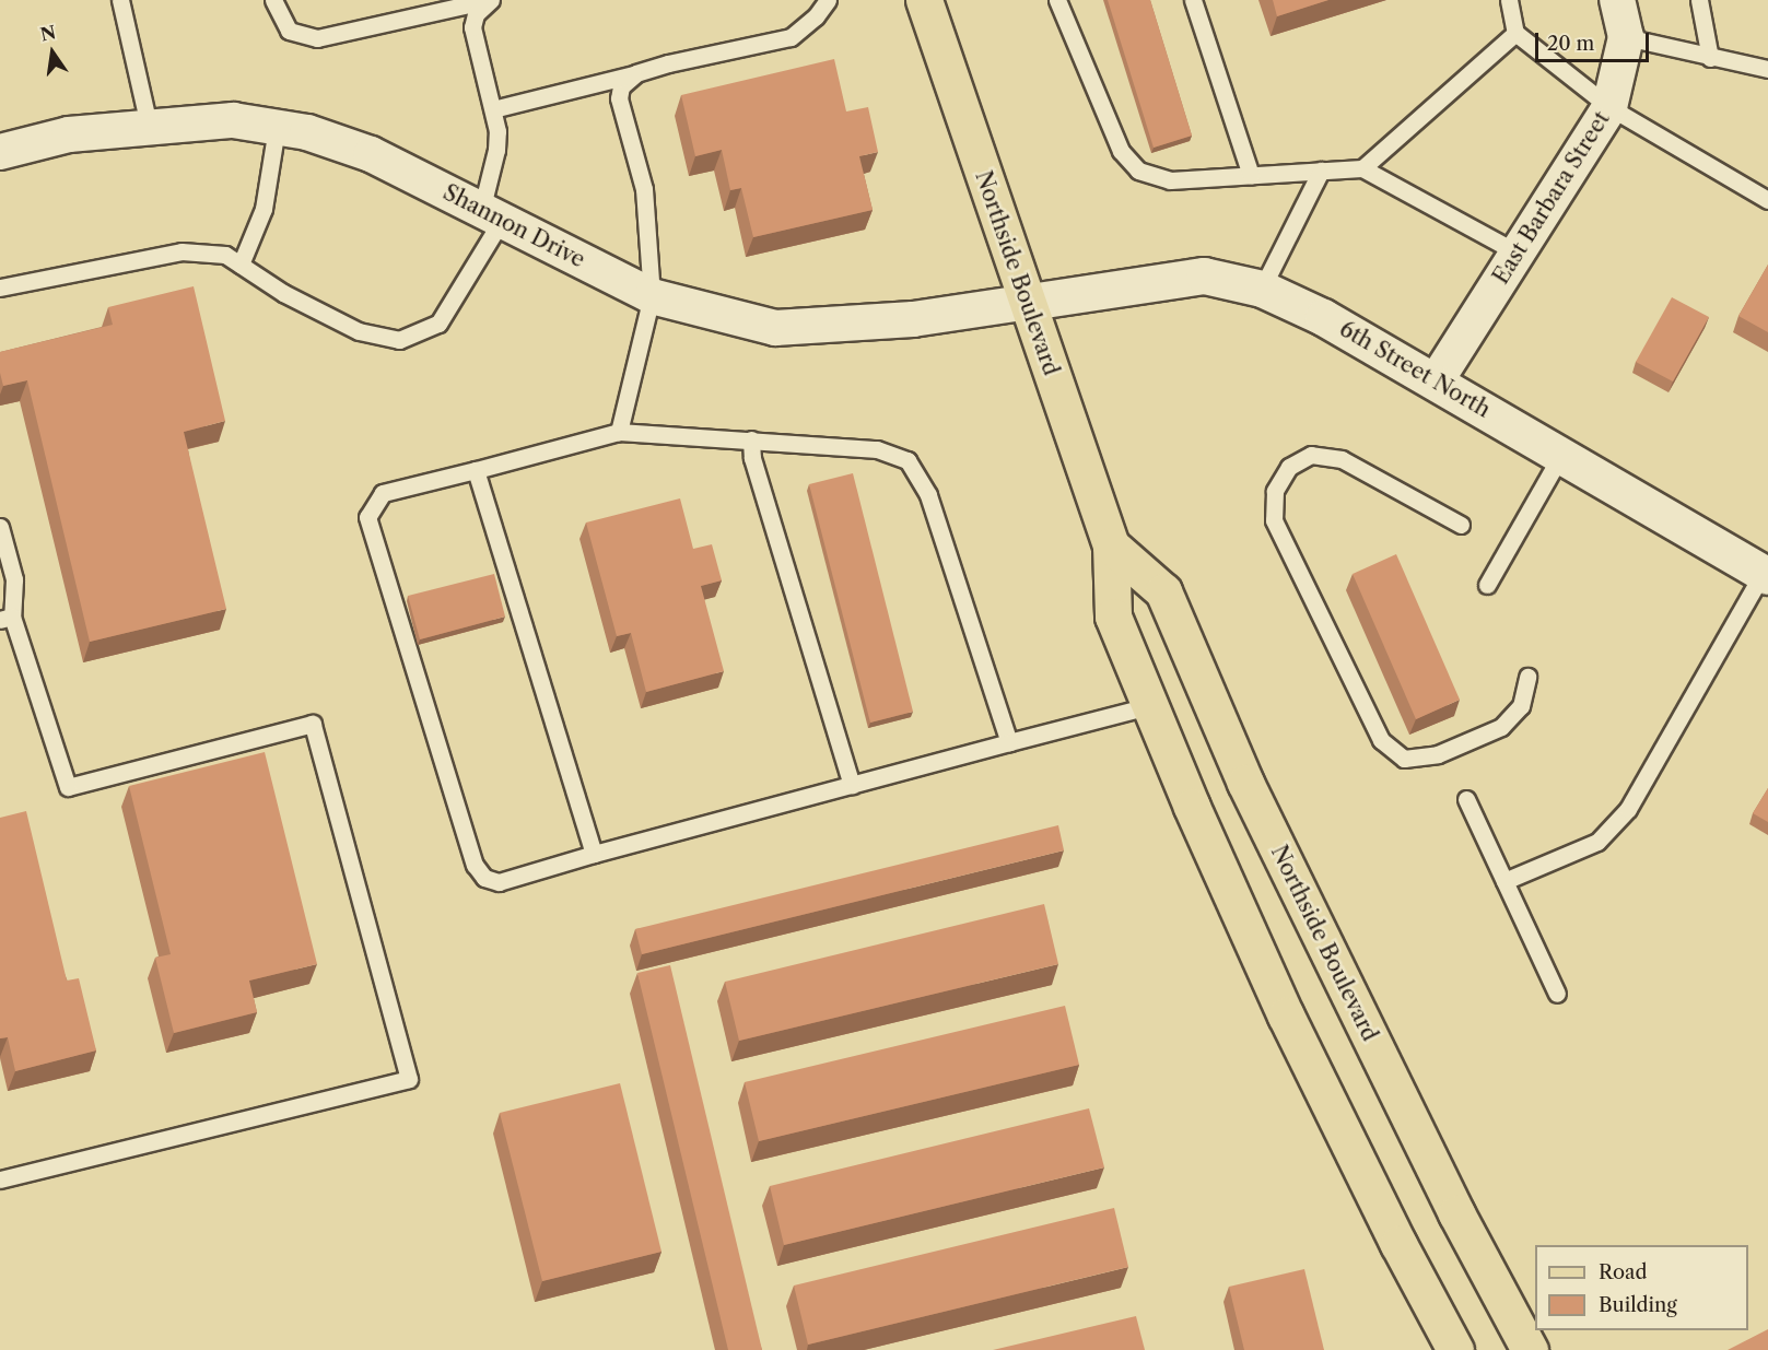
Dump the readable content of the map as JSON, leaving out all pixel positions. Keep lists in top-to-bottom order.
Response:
{
  "streets": {
    "main road": ["Northside Boulevard"],
    "street": ["East Barbara Street", "Shannon Drive", "6th Street North"]
  },
  "crossings": [
    ["East Barbara Street", "6th Street North"],
    ["Shannon Drive", "Northside Boulevard"],
    ["Shannon Drive", "6th Street North"],
    ["Northside Boulevard", "6th Street North"]
  ],
  "legend": ["Road", "Building"],
  "scale_bar": "20 m",
  "north": "top"
}
